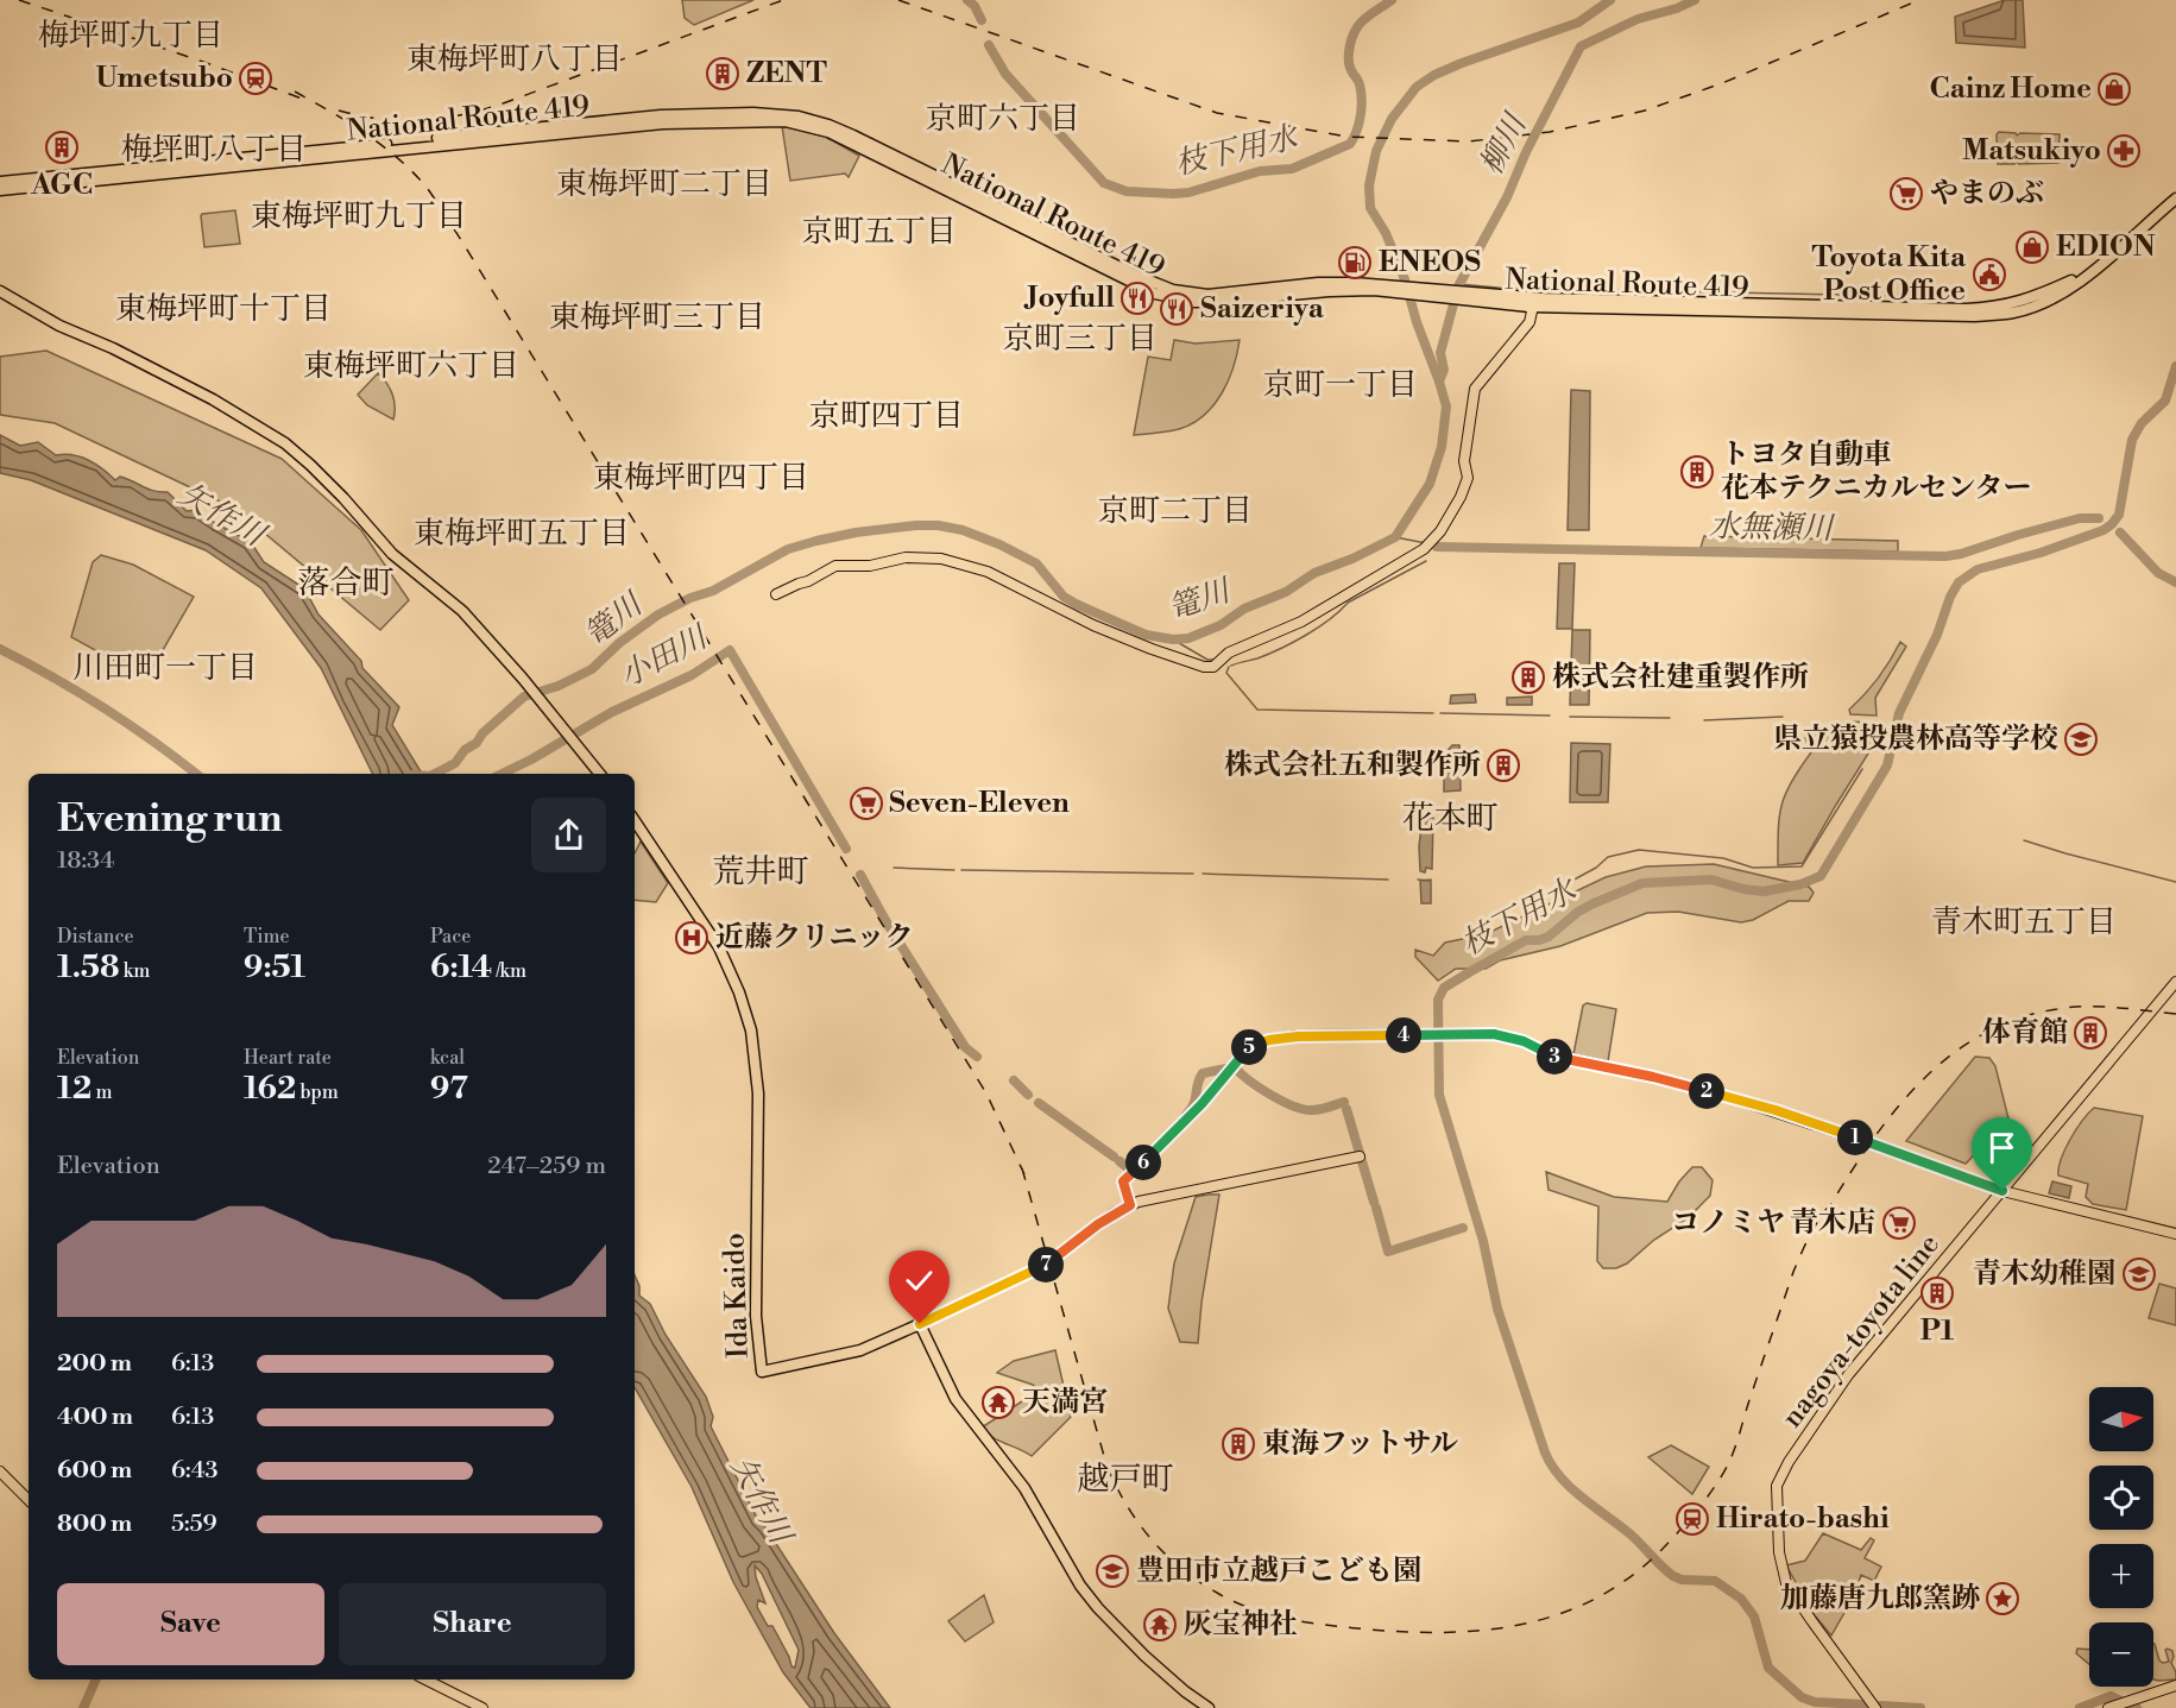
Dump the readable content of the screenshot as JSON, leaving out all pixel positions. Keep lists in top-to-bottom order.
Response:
{
  "streets": {
    "highway": ["National Route 419", "Ida Kaido"],
    "main road": ["nagoya-toyota line"]
  },
  "districts": [
    "梅坪町九丁目",
    "東梅坪町八丁目",
    "京町六丁目",
    "梅坪町八丁目",
    "東梅坪町二丁目",
    "東梅坪町九丁目",
    "京町五丁目",
    "東梅坪町十丁目",
    "東梅坪町三丁目",
    "京町三丁目",
    "東梅坪町六丁目",
    "京町一丁目",
    "京町四丁目",
    "東梅坪町四丁目",
    "京町二丁目",
    "東梅坪町五丁目",
    "落合町",
    "川田町一丁目",
    "花本町",
    "荒井町",
    "青木町五丁目",
    "越戸町"
  ],
  "water": [
    "柳川",
    "枝下用水",
    "矢作川",
    "水無瀬川",
    "篭川",
    "小田川"
  ],
  "places": {
    "building": [
      "ZENT",
      "AGC",
      "トヨタ自動車 花本テクニカルセンター",
      "株式会社建重製作所",
      "株式会社五和製作所",
      "体育館",
      "P1",
      "東海フットサル"
    ],
    "station": ["Umetsubo", "Hirato-bashi"],
    "shop": ["Cainz Home", "EDION"],
    "pharmacy": ["Matsukiyo"],
    "supermarket": ["やまのぶ", "Seven-Eleven", "コノミヤ 青木店"],
    "fuel station": ["ENEOS"],
    "public building": ["Toyota Kita Post Office"],
    "restaurant": ["Joyfull", "Saizeriya"],
    "school or university": ["県立猿投農林高等学校", "青木幼稚園", "豊田市立越戸こども園"],
    "hospital": ["近藤クリニック"],
    "temple": ["天満宮", "灰宝神社"],
    "place": ["加藤唐九郎窯跡"]
  },
  "north": "right",
  "page": {
    "heading": ["Evening run", "18:34"],
    "stats": [
      ["Distance", "1.58 km"],
      ["Time", "9:51"],
      ["Pace", "6:14 /km"],
      ["Elevation", "12 m"],
      ["Heart rate", "162 bpm"],
      ["kcal", "97"]
    ],
    "pins": [
      "4",
      "5",
      "3",
      "2",
      "1",
      "6",
      "7"
    ],
    "chart": ["Elevation", "247–259 m"],
    "list": [
      {
        "name": "200 m",
        "note": "6:13"
      },
      {
        "name": "400 m",
        "note": "6:13"
      },
      {
        "name": "600 m",
        "note": "6:43"
      },
      {
        "name": "800 m",
        "note": "5:59"
      }
    ],
    "map_buttons": ["+", "−"],
    "buttons": ["Save", "Share"]
  }
}
